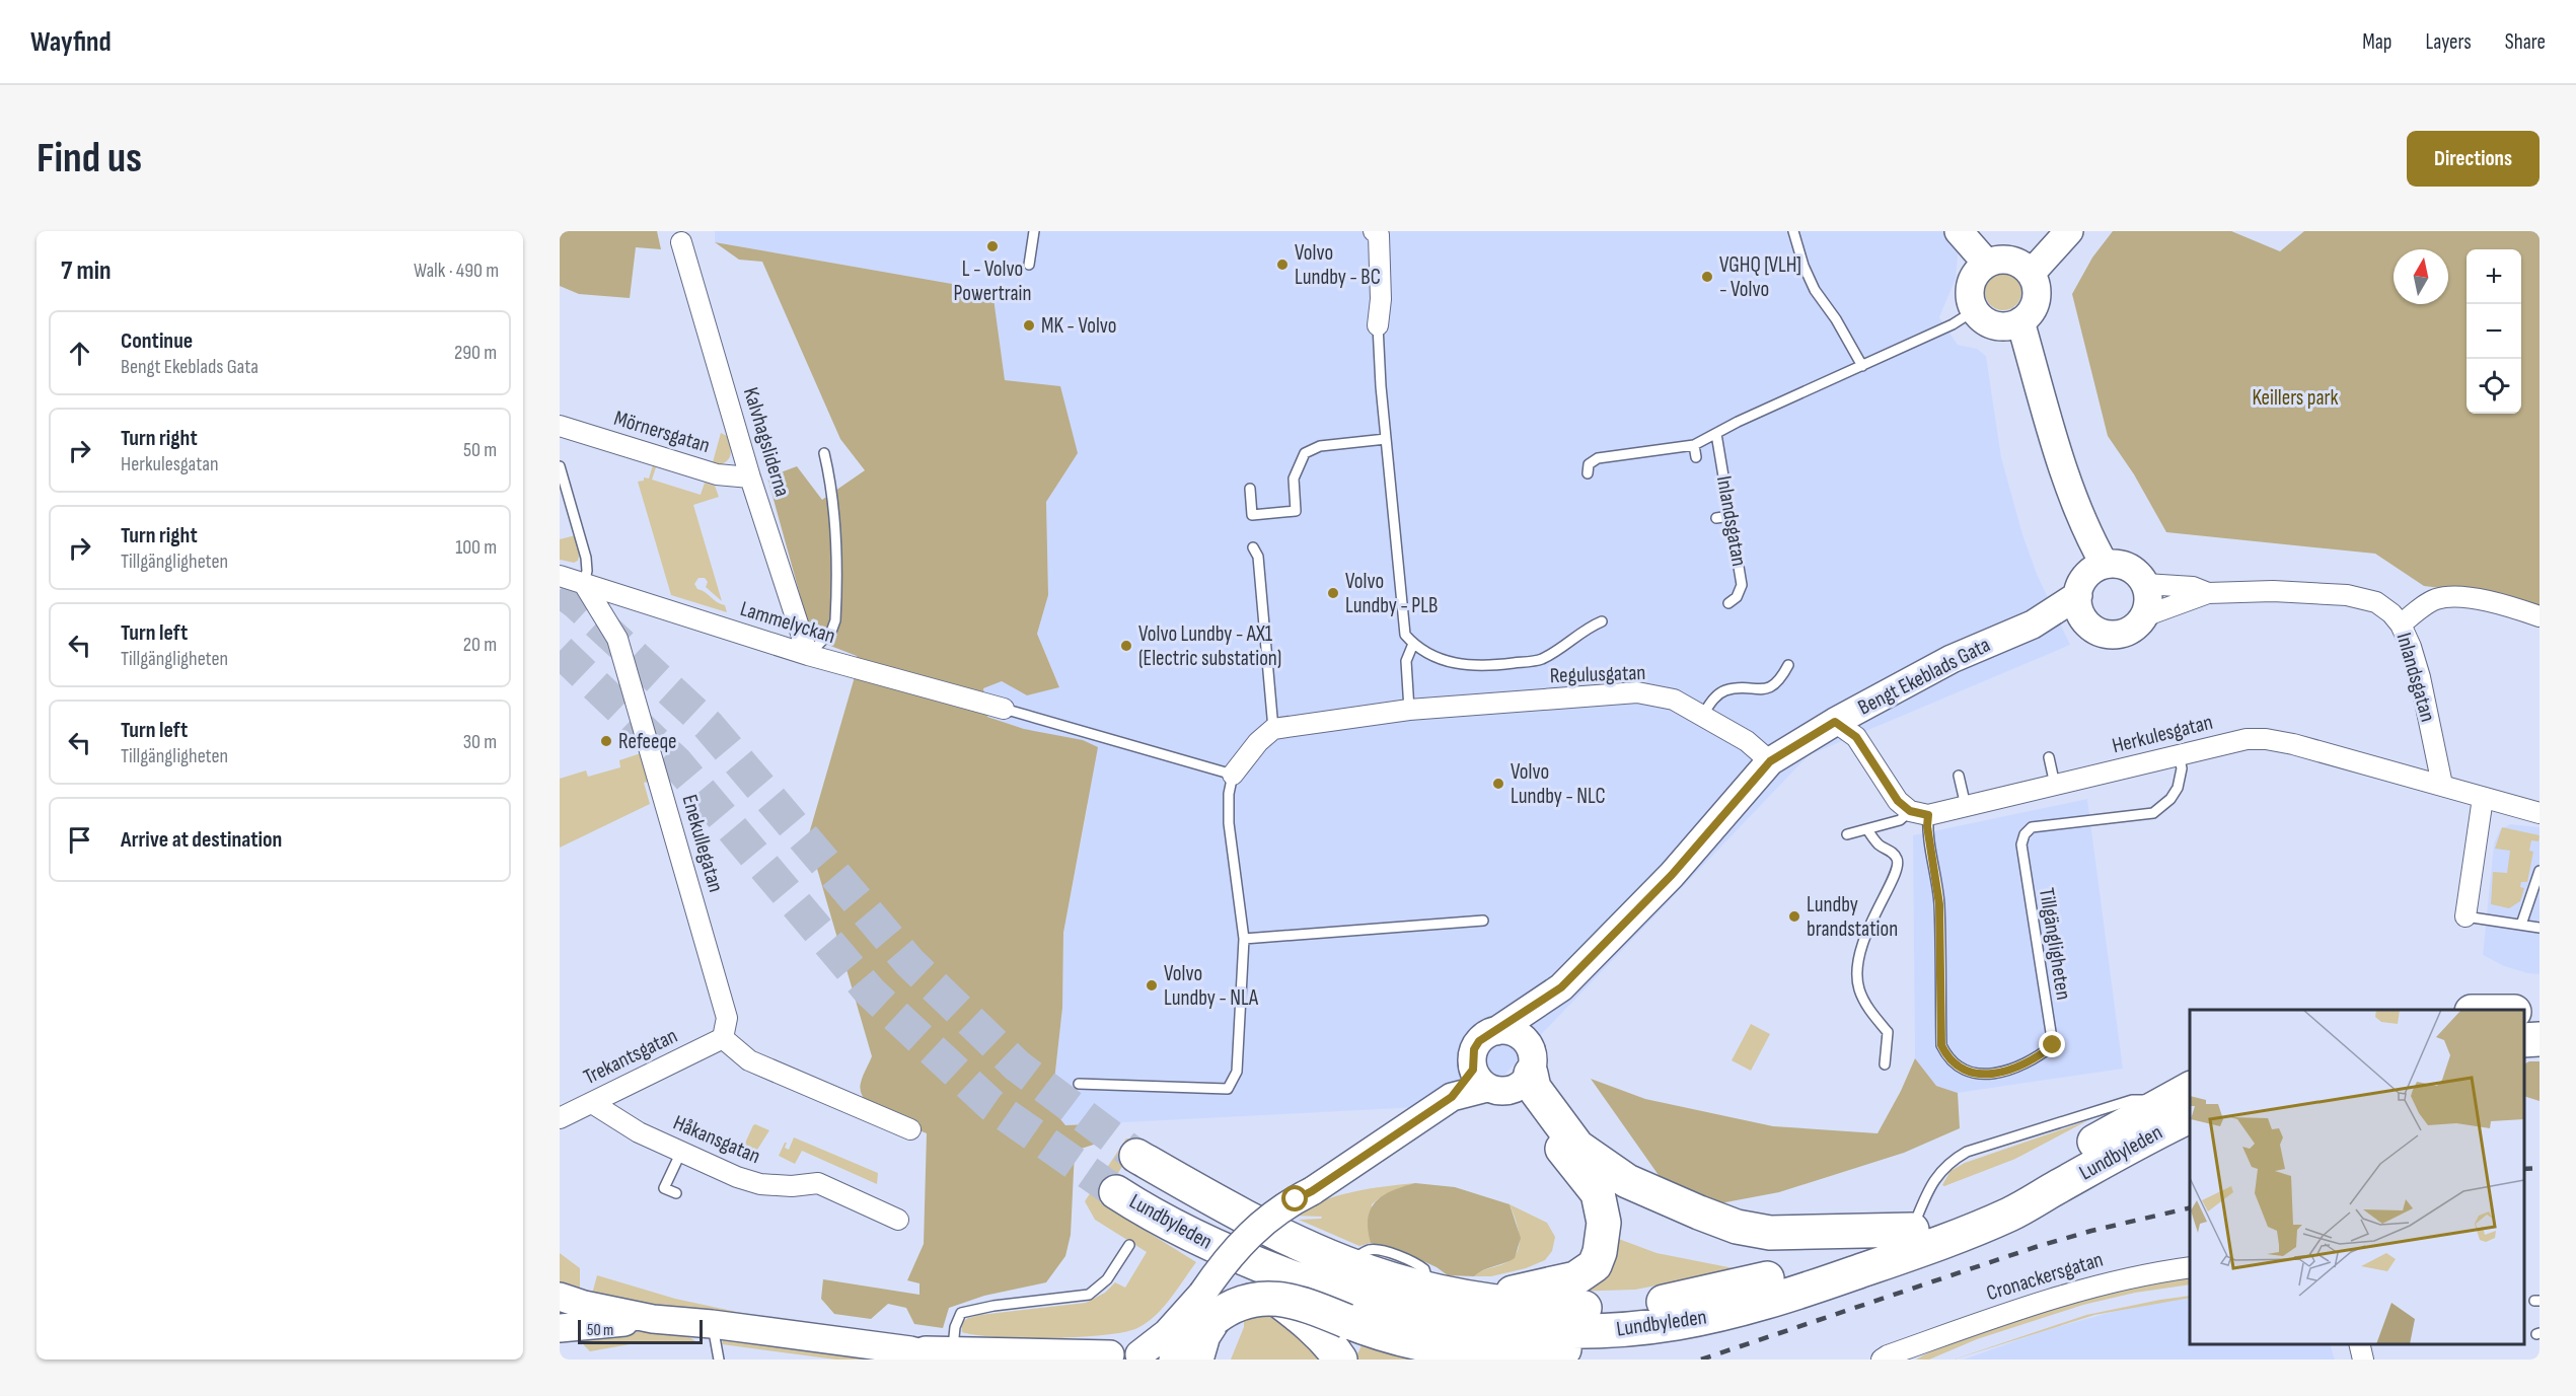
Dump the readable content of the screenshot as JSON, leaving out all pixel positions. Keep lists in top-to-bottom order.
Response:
{
  "streets": {
    "highway": ["Lundbyleden"],
    "street": [
      "Mörnersgatan",
      "Kalvhagsliderna",
      "Inlandsgatan",
      "Lammelyckan",
      "Regulusgatan",
      "Bengt Ekeblads Gata",
      "Herkulesgatan",
      "Enekullegatan",
      "Trekantsgatan",
      "Håkansgatan",
      "Cronackersgatan"
    ],
    "lane": ["Tillgängligheten"]
  },
  "crossings": [
    ["Mörnersgatan", "Kalvhagsliderna"],
    ["Kalvhagsliderna", "Lammelyckan"],
    ["Inlandsgatan", "Bengt Ekeblads Gata"],
    ["Inlandsgatan", "Herkulesgatan"],
    ["Lammelyckan", "Enekullegatan"],
    ["Regulusgatan", "Bengt Ekeblads Gata"],
    ["Herkulesgatan", "Tillgängligheten"],
    ["Enekullegatan", "Trekantsgatan"],
    ["Trekantsgatan", "Håkansgatan"]
  ],
  "parks": ["Keillers park"],
  "places": [
    "L - Volvo Powertrain",
    "Volvo Lundby - BC",
    "VGHQ [VLH] - Volvo",
    "MK - Volvo",
    "Volvo Lundby - PLB",
    "Volvo Lundby - AX1 (Electric substation)",
    "Refeeqe",
    "Volvo Lundby - NLC",
    "Lundby brandstation",
    "Volvo Lundby - NLA"
  ],
  "scale_bar": "50 m",
  "north": "top",
  "page": {
    "header": "Wayfind",
    "nav": ["Map", "Layers", "Share"],
    "buttons": "Directions",
    "title": "Find us",
    "heading": ["7 min", "Walk · 490 m"],
    "map_buttons": ["+", "−"],
    "list": [
      ["Continue", "Bengt Ekeblads Gata", "290 m"],
      ["Turn right", "Herkulesgatan", "50 m"],
      ["Turn right", "Tillgängligheten", "100 m"],
      ["Turn left", "Tillgängligheten", "20 m"],
      ["Turn left", "Tillgängligheten", "30 m"],
      "Arrive at destination"
    ],
    "scale": "50 m"
  }
}
